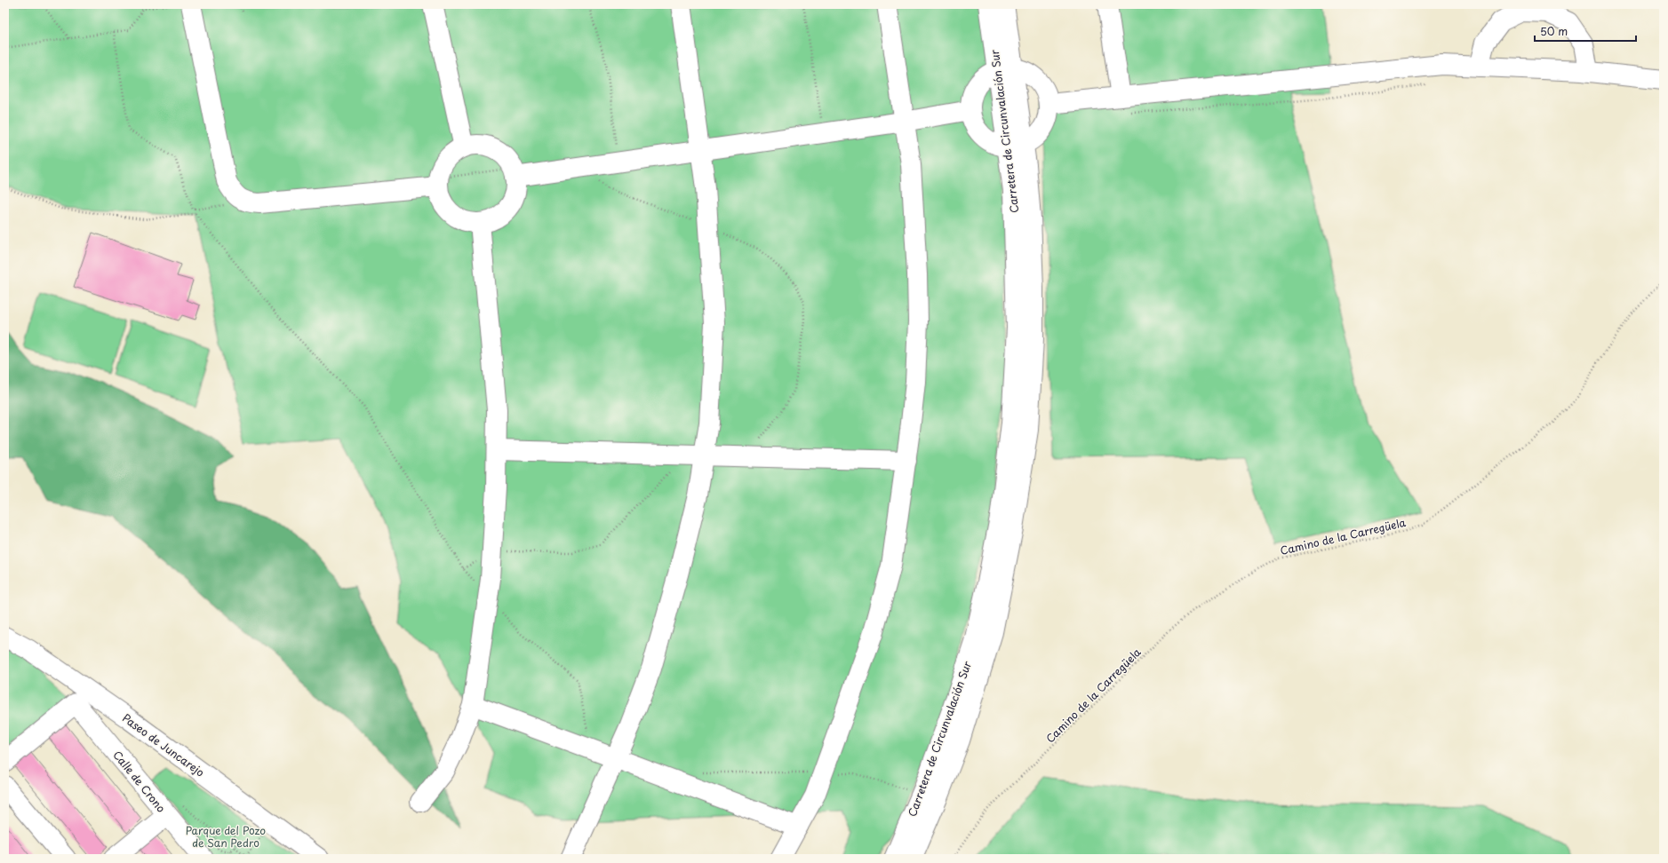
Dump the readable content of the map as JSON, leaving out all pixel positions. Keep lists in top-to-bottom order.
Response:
{
  "streets": {
    "street": ["Carretera de Circunvalación Sur", "Paseo de Juncarejo", "Calle de Crono"],
    "path": ["Camino de la Carregüela"]
  },
  "parks": ["Parque del Pozo de San Pedro"],
  "scale_bar": "50 m"
}
